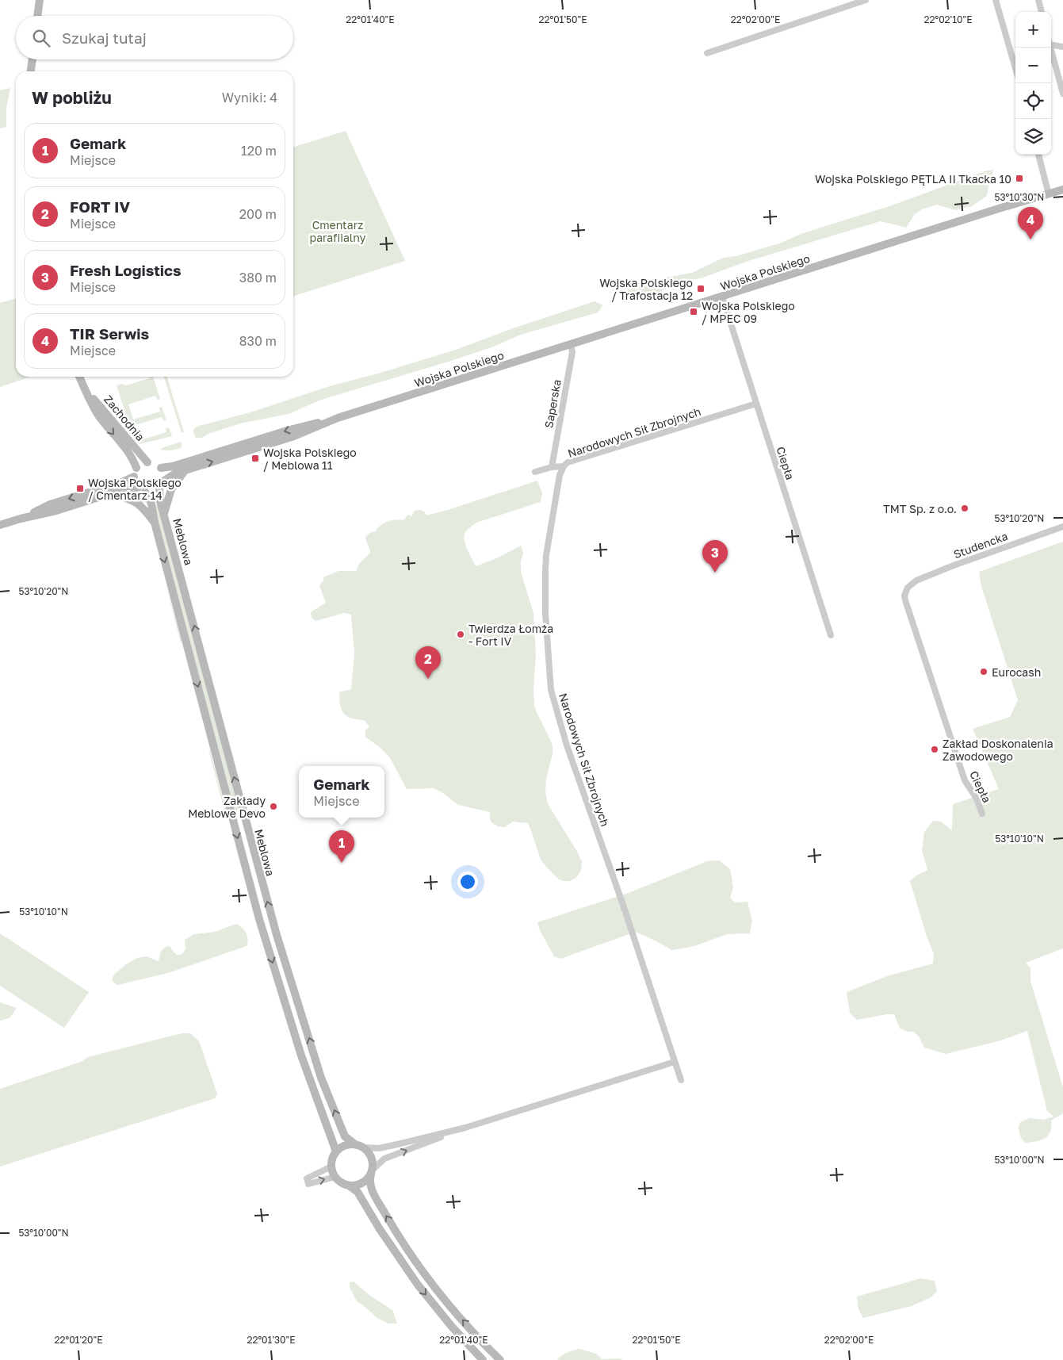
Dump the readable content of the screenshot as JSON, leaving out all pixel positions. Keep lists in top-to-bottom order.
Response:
{
  "streets": {
    "main road": ["Wojska Polskiego", "Zachodnia", "Meblowa"],
    "street": [
      "Saperska",
      "Narodowych Sił Zbrojnych",
      "Ciepła",
      "Studencka"
    ]
  },
  "crossings": [
    ["Wojska Polskiego", "Saperska"],
    ["Wojska Polskiego", "Zachodnia"],
    ["Wojska Polskiego", "Ciepła"],
    ["Wojska Polskiego", "Meblowa"],
    ["Zachodnia", "Meblowa"],
    ["Narodowych Sił Zbrojnych", "Ciepła"],
    ["Ciepła", "Studencka"]
  ],
  "parks": ["Cmentarz parafiialny"],
  "places": {
    "transit": [
      "Wojska Polskiego PĘTLA II Tkacka 10",
      "Wojska Polskiego / Trafostacja 12",
      "Wojska Polskiego / MPEC 09",
      "Wojska Polskiego / Meblowa 11",
      "Wojska Polskiego / Cmentarz 14"
    ],
    "other": [
      "TMT Sp. z o.o.",
      "Twierdza Łomża - Fort IV",
      "Eurocash",
      "Zakład Doskonalenia Zawodowego",
      "Zakłady Meblowe Devo"
    ]
  },
  "page": {
    "map_buttons": ["+", "−"],
    "search": "Szukaj tutaj",
    "heading": ["W pobliżu", "Wyniki: 4"],
    "list": [
      {
        "mark": "1",
        "name": "Gemark",
        "note": "Miejsce",
        "value": "120 m"
      },
      {
        "mark": "2",
        "name": "FORT IV",
        "note": "Miejsce",
        "value": "200 m"
      },
      {
        "mark": "3",
        "name": "Fresh Logistics",
        "note": "Miejsce",
        "value": "380 m"
      },
      {
        "mark": "4",
        "name": "TIR Serwis",
        "note": "Miejsce",
        "value": "830 m"
      }
    ],
    "pins": [
      "4",
      "3",
      "2",
      "1"
    ],
    "popup": ["Gemark", "Miejsce"]
  },
  "coordinates": [
    "22°01'40\"E",
    "22°01'50\"E",
    "22°02'00\"E",
    "22°02'10\"E",
    "53°10'30\"N",
    "53°10'20\"N",
    "53°10'10\"N",
    "53°10'00\"N",
    "22°01'20\"E",
    "22°01'30\"E"
  ]
}
